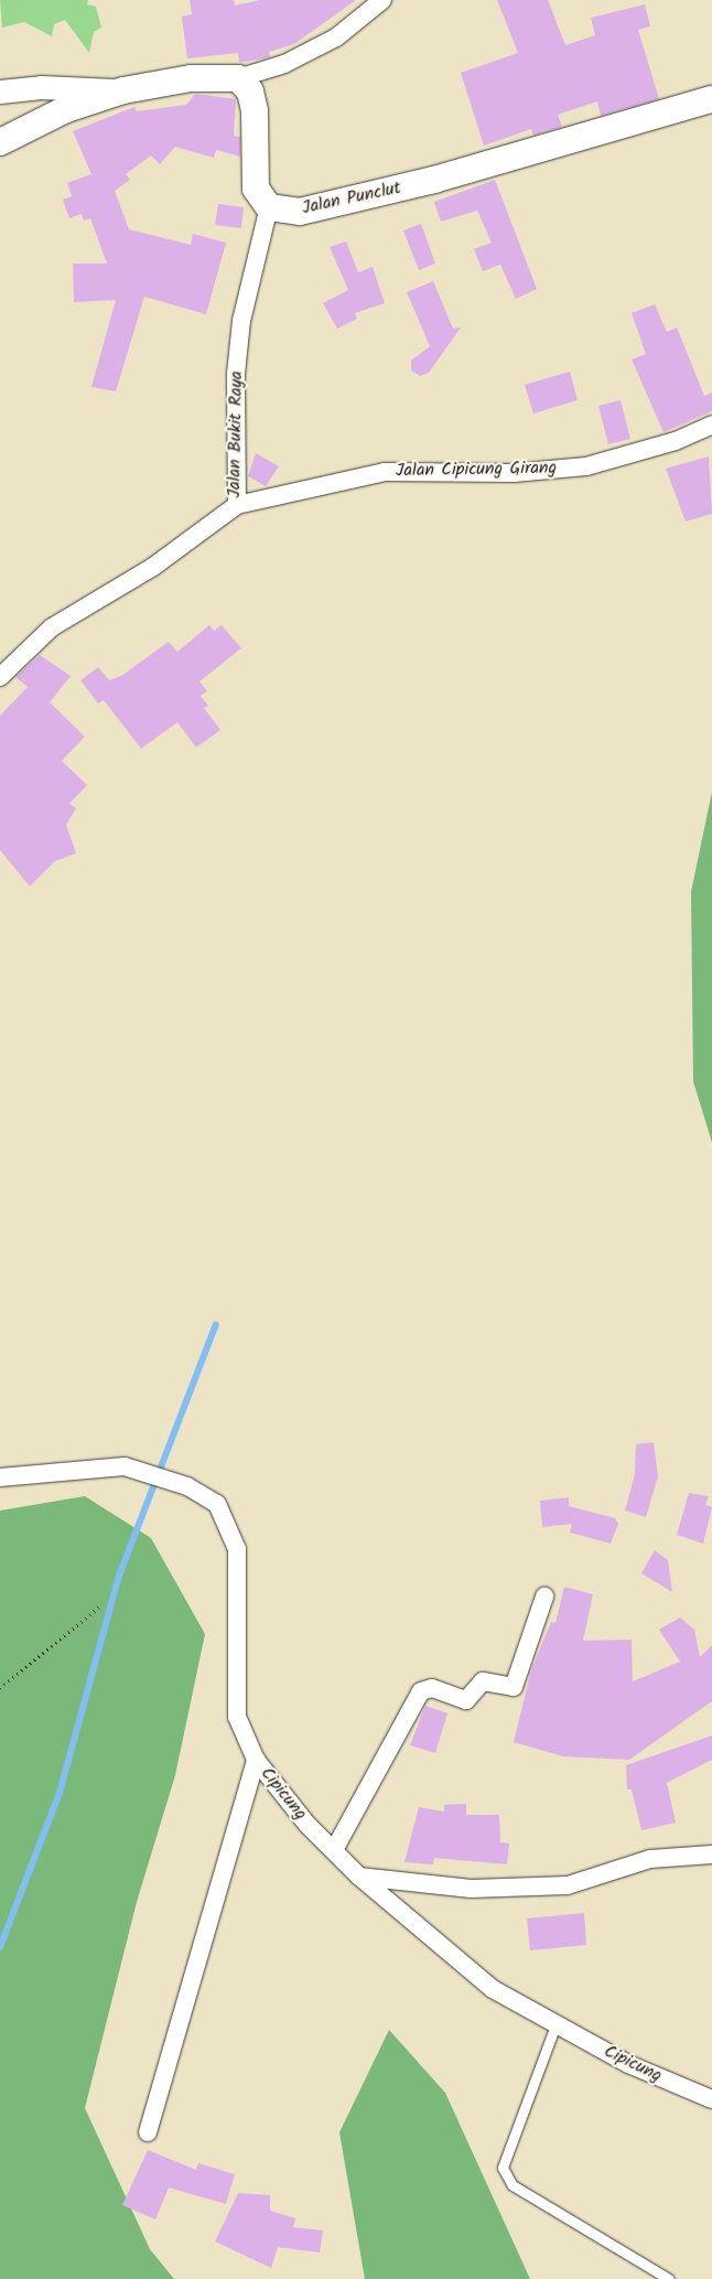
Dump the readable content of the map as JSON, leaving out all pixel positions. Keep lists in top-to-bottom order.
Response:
{
  "streets": {
    "main road": ["Jalan Punclut"],
    "street": ["Jalan Bukit Raya", "Jalan Cipicung Girang", "Cipicung"]
  },
  "crossings": [
    ["Jalan Punclut", "Jalan Bukit Raya"],
    ["Jalan Bukit Raya", "Jalan Cipicung Girang"]
  ]
}
